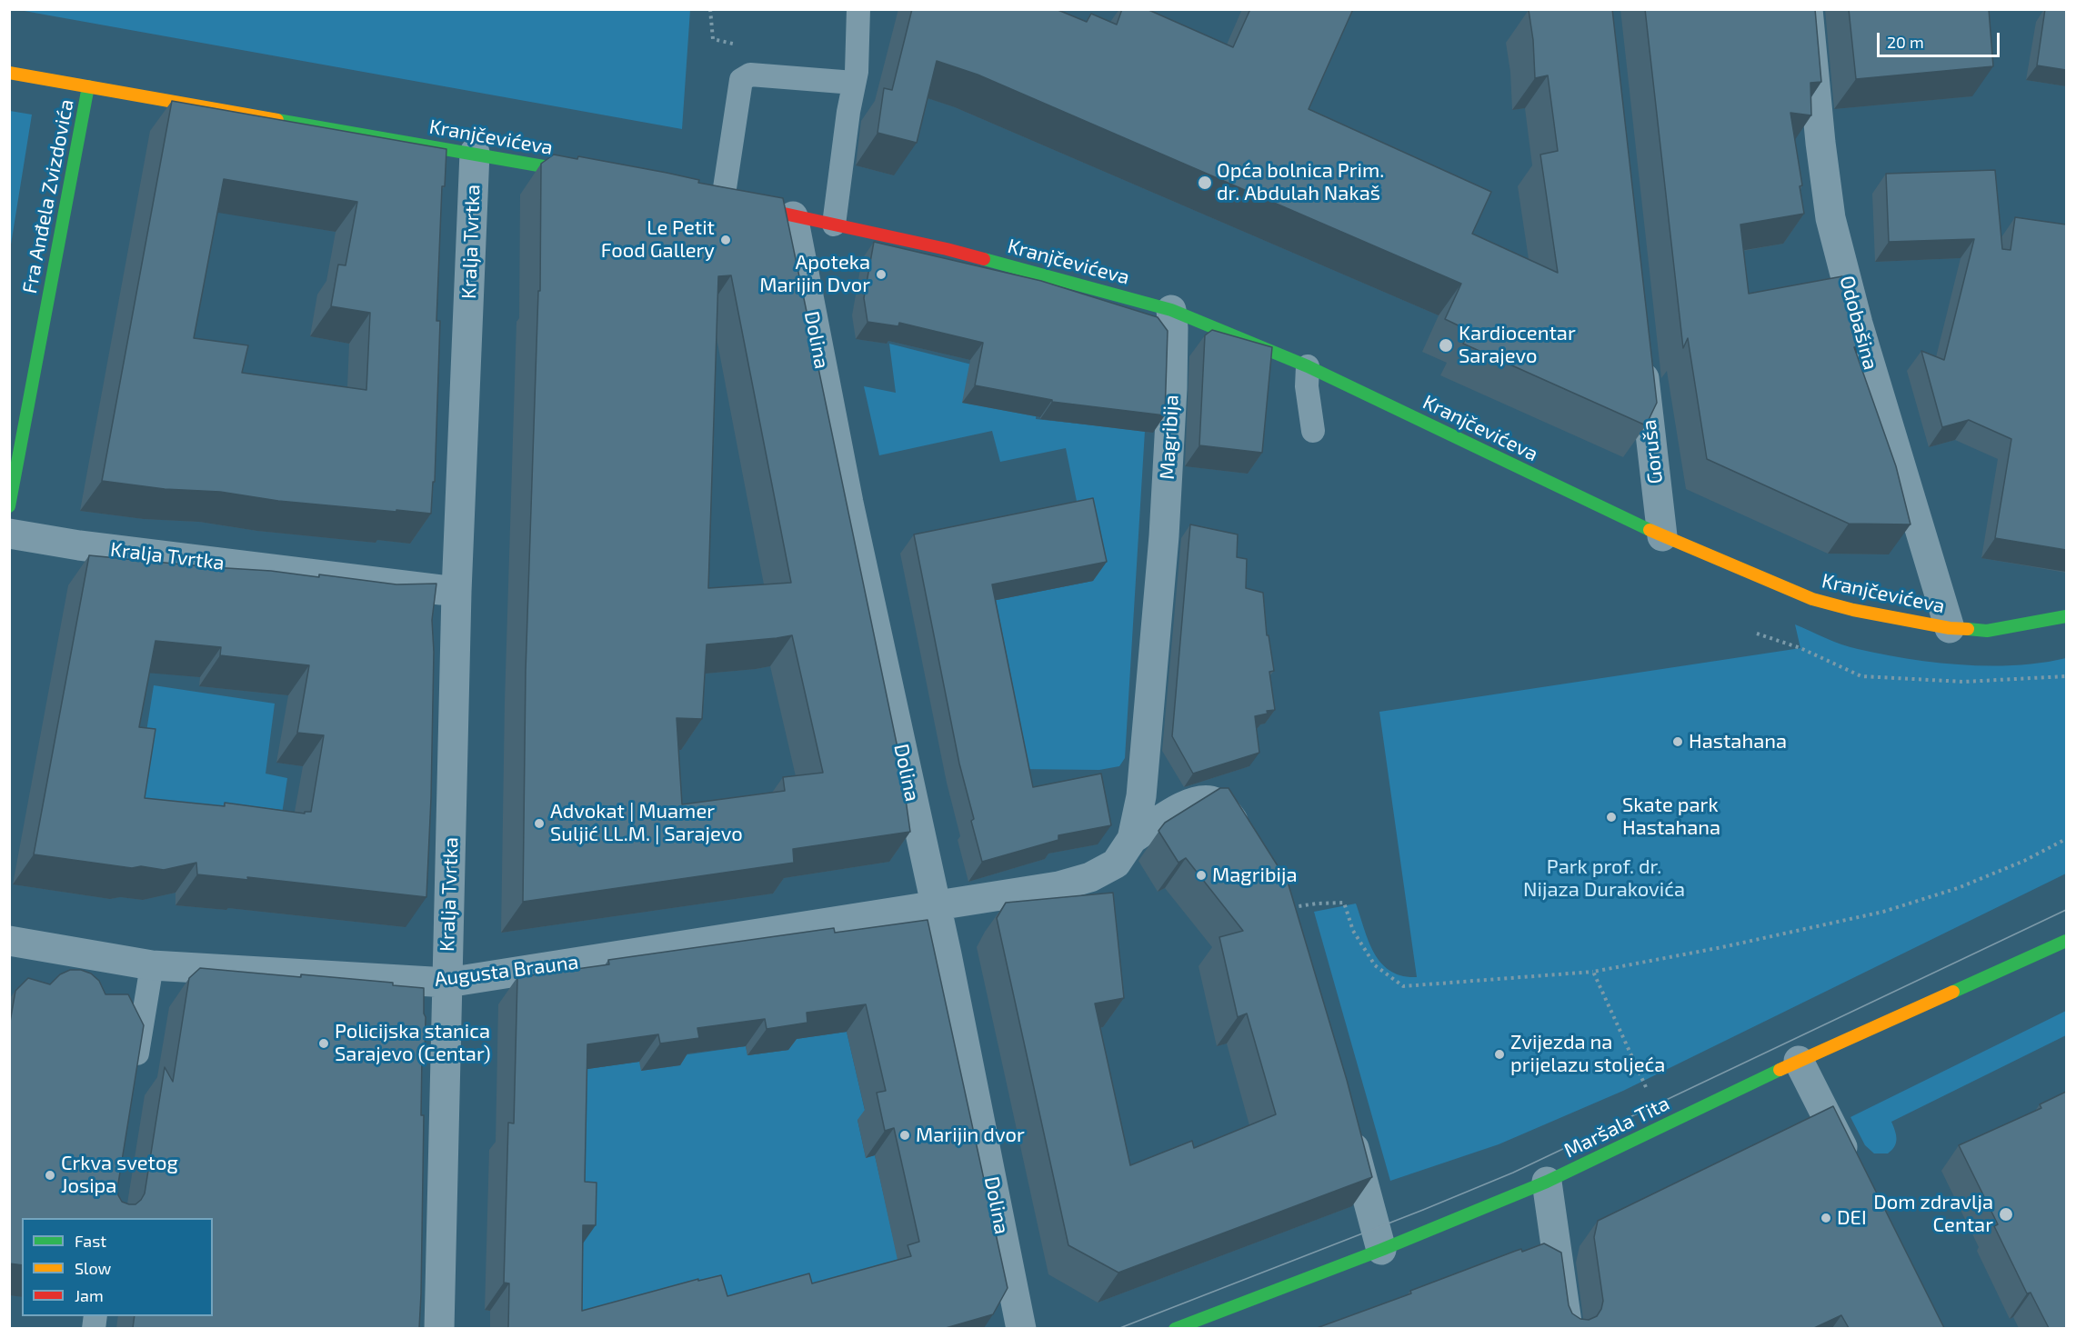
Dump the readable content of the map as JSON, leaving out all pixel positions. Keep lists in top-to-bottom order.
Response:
{
  "streets": {
    "street": [
      "Kranjčevićeva",
      "Fra Anđela Zvizdovića",
      "Kralja Tvrtka",
      "Odobašina",
      "Dolina",
      "Magribija",
      "Goruša",
      "Augusta Brauna",
      "Maršala Tita"
    ]
  },
  "crossings": [
    ["Kranjčevićeva", "Fra Anđela Zvizdovića"],
    ["Kranjčevićeva", "Kralja Tvrtka"],
    ["Kranjčevićeva", "Odobašina"],
    ["Kranjčevićeva", "Dolina"],
    ["Kranjčevićeva", "Magribija"],
    ["Kranjčevićeva", "Goruša"],
    ["Kralja Tvrtka", "Augusta Brauna"],
    ["Dolina", "Magribija"],
    ["Dolina", "Augusta Brauna"],
    ["Magribija", "Augusta Brauna"]
  ],
  "parks": ["Park prof. dr. Nijaza Durakovića"],
  "places": [
    "Opća bolnica Prim. dr. Abdulah Nakaš",
    "Le Petit Food Gallery",
    "Apoteka Marijin Dvor",
    "Kardiocentar Sarajevo",
    "Hastahana",
    "Skate park Hastahana",
    "Advokat | Muamer Suljić LL.M. | Sarajevo",
    "Magribija",
    "Policijska stanica Sarajevo (Centar)",
    "Zvijezda na prijelazu stoljeća",
    "Marijin dvor",
    "Crkva svetog Josipa",
    "Dom zdravlja Centar",
    "DEI"
  ],
  "legend": ["Fast", "Slow", "Jam"],
  "scale_bar": "20 m"
}
